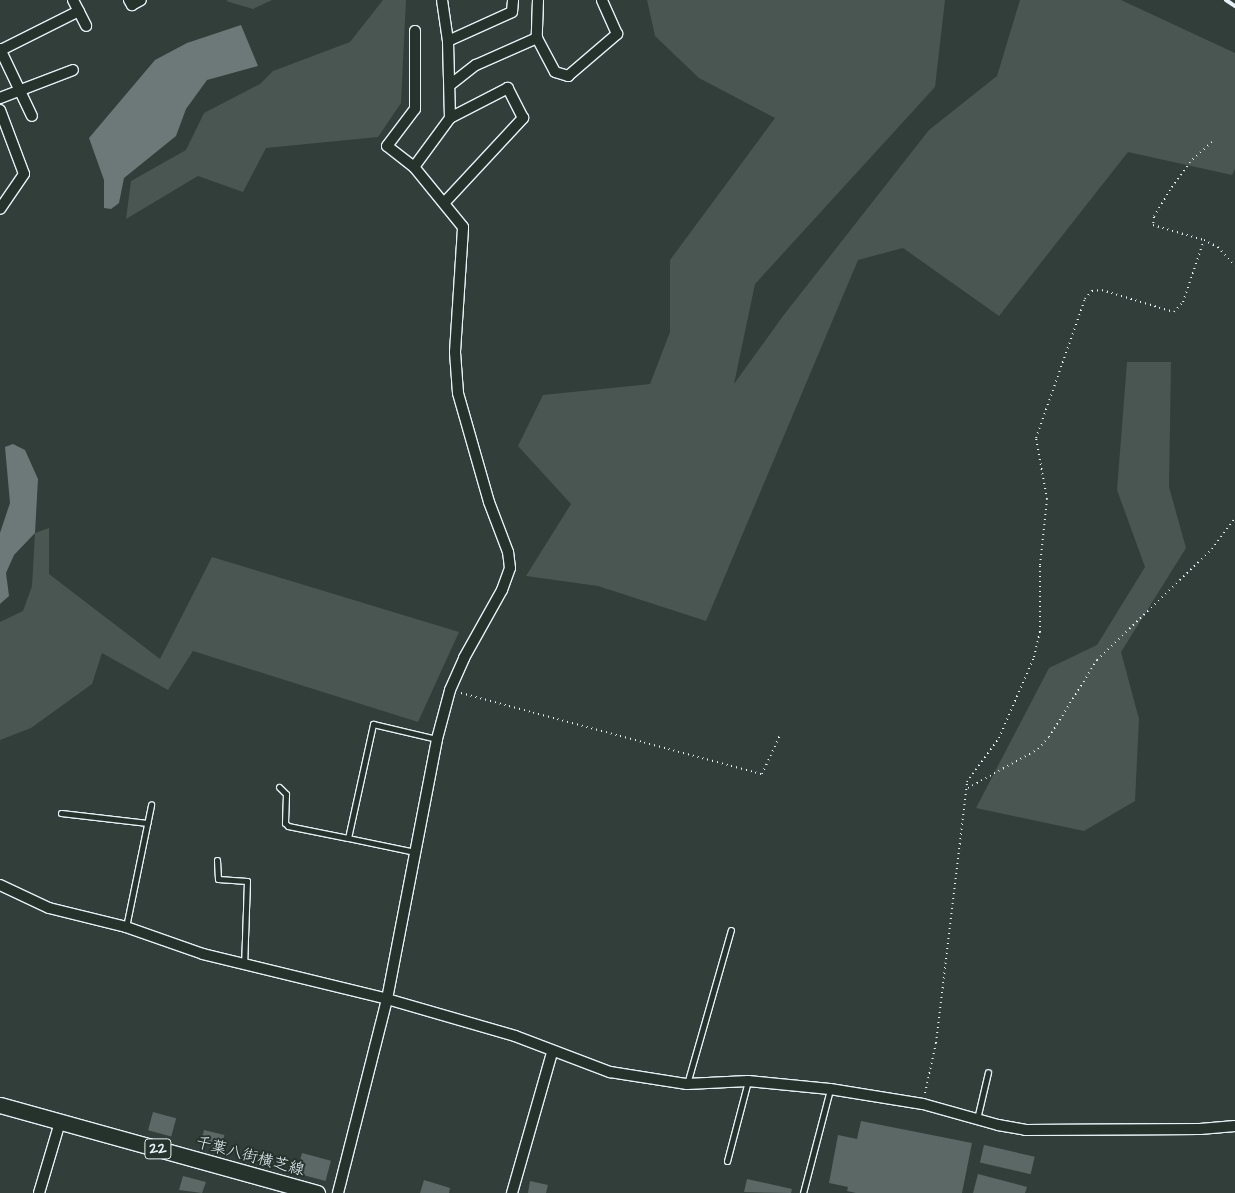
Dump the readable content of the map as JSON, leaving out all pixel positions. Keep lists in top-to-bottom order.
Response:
{
  "streets": {
    "main road": ["22", "千葉八街横芝線"]
  }
}
